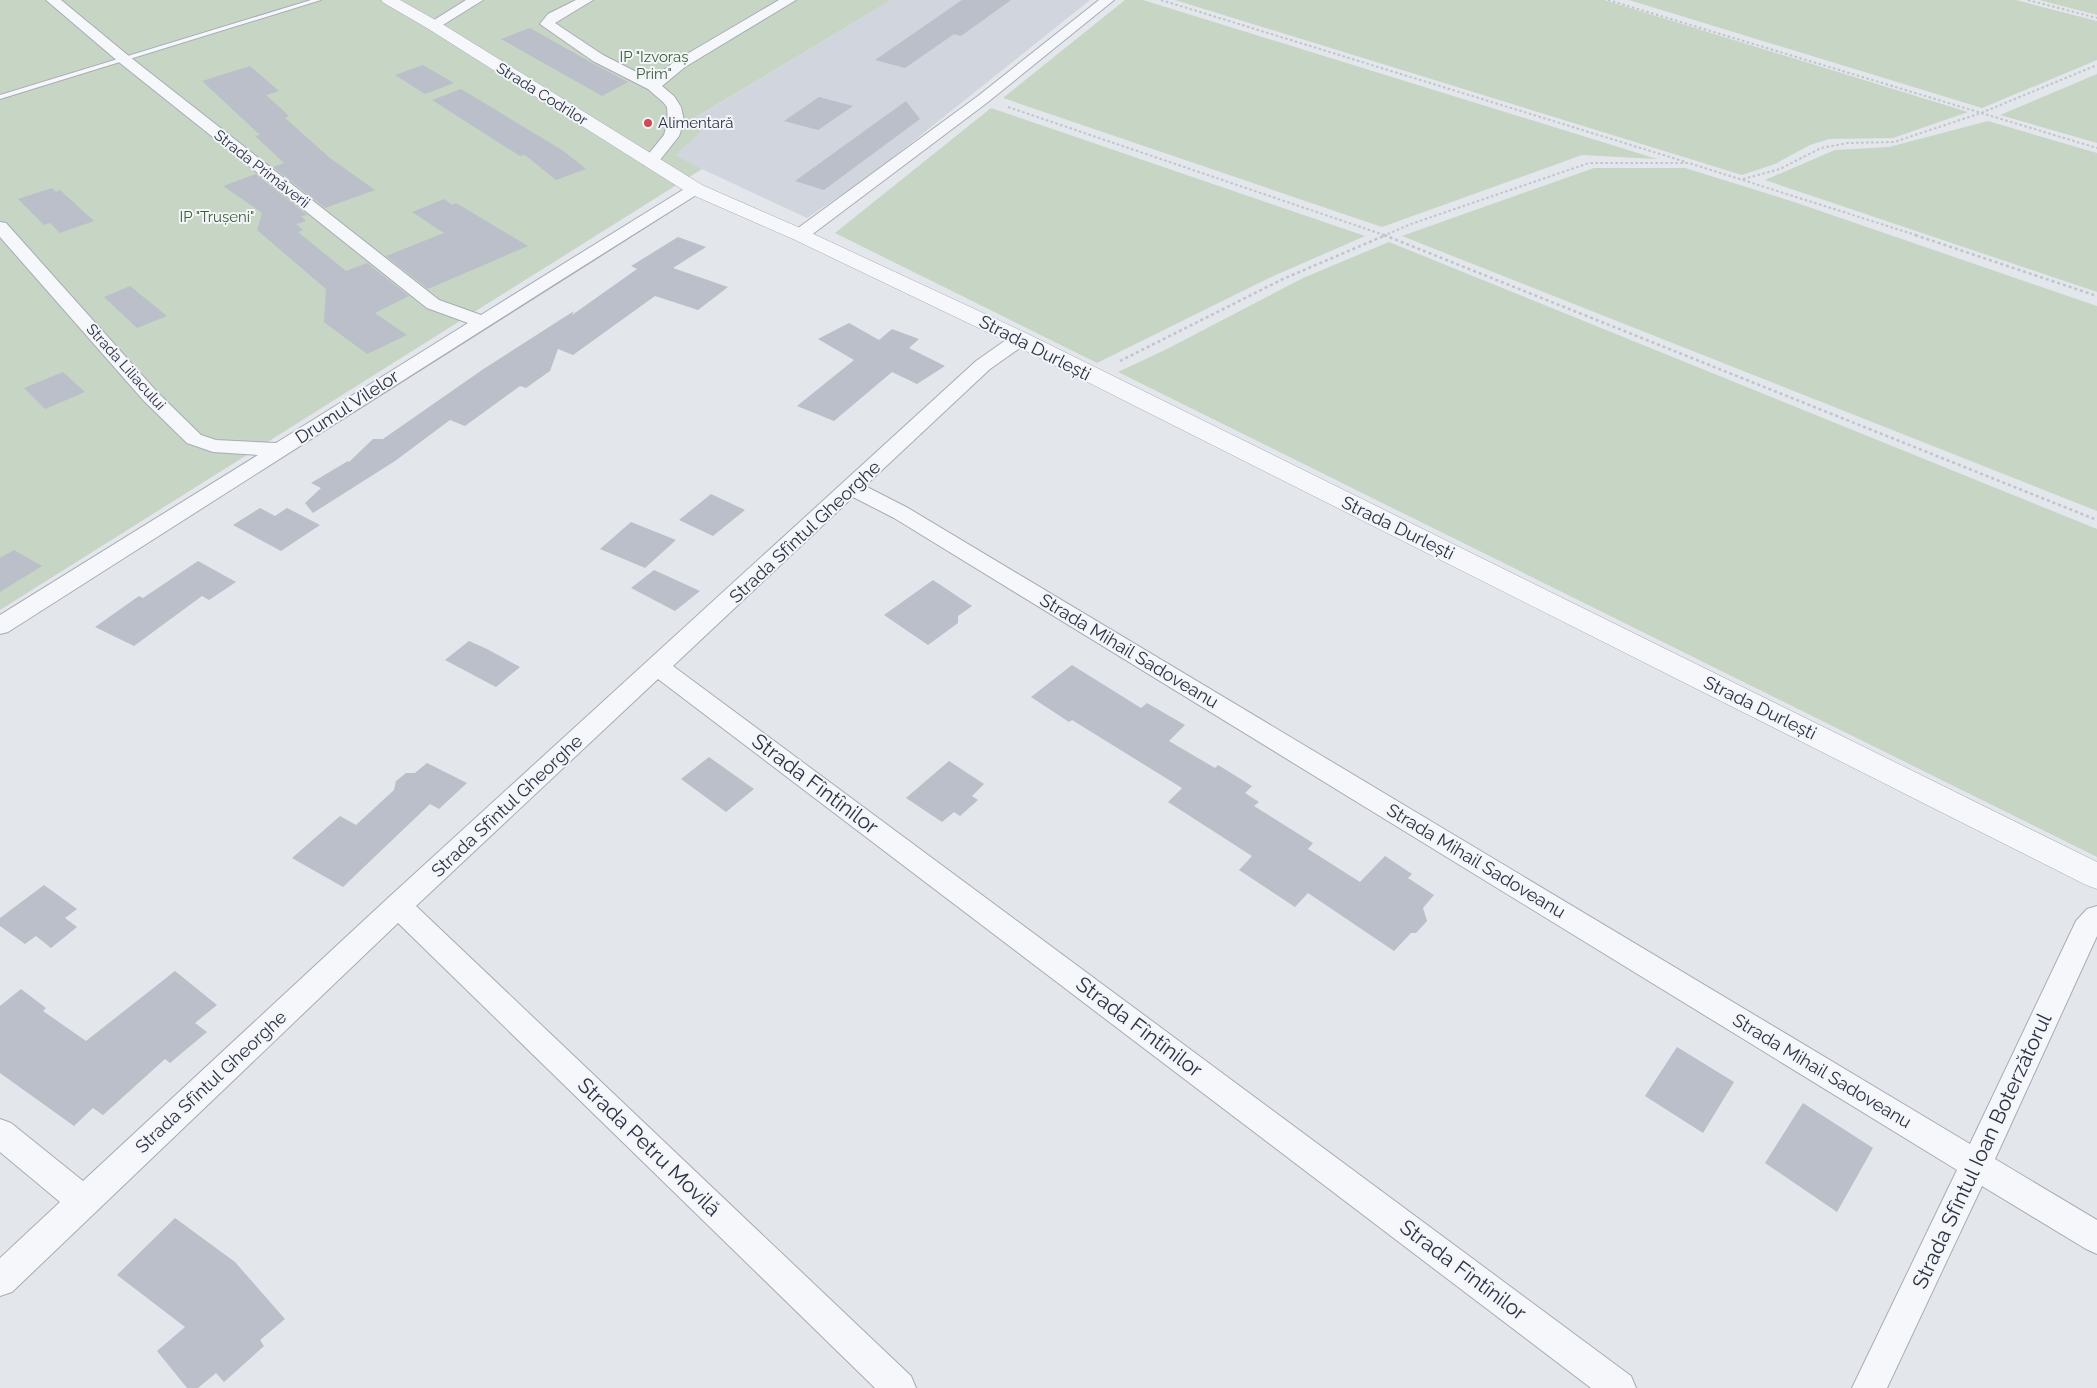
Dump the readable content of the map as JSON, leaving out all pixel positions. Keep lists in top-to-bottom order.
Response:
{
  "streets": {
    "street": [
      "Strada Codrilor",
      "Strada Primăverii",
      "Strada Durlești",
      "Strada Liliacului",
      "Drumul Vilelor",
      "Strada Sfîntul Gheorghe",
      "Strada Mihail Sadoveanu",
      "Strada Fîntînilor",
      "Strada Petru Movilă",
      "Strada Sfîntul Ioan Boterzătorul"
    ]
  },
  "crossings": [
    ["Strada Codrilor", "Strada Durlești"],
    ["Strada Codrilor", "Drumul Vilelor"],
    ["Strada Primăverii", "Drumul Vilelor"],
    ["Strada Durlești", "Drumul Vilelor"],
    ["Strada Durlești", "Strada Sfîntul Gheorghe"],
    ["Strada Liliacului", "Drumul Vilelor"],
    ["Strada Sfîntul Gheorghe", "Strada Mihail Sadoveanu"],
    ["Strada Sfîntul Gheorghe", "Strada Fîntînilor"],
    ["Strada Sfîntul Gheorghe", "Strada Petru Movilă"],
    ["Strada Mihail Sadoveanu", "Strada Sfîntul Ioan Boterzătorul"]
  ],
  "parks": ["IP \"Izvoraș Prim\"", "IP \"Trușeni\""],
  "places": ["Alimentară"]
}
